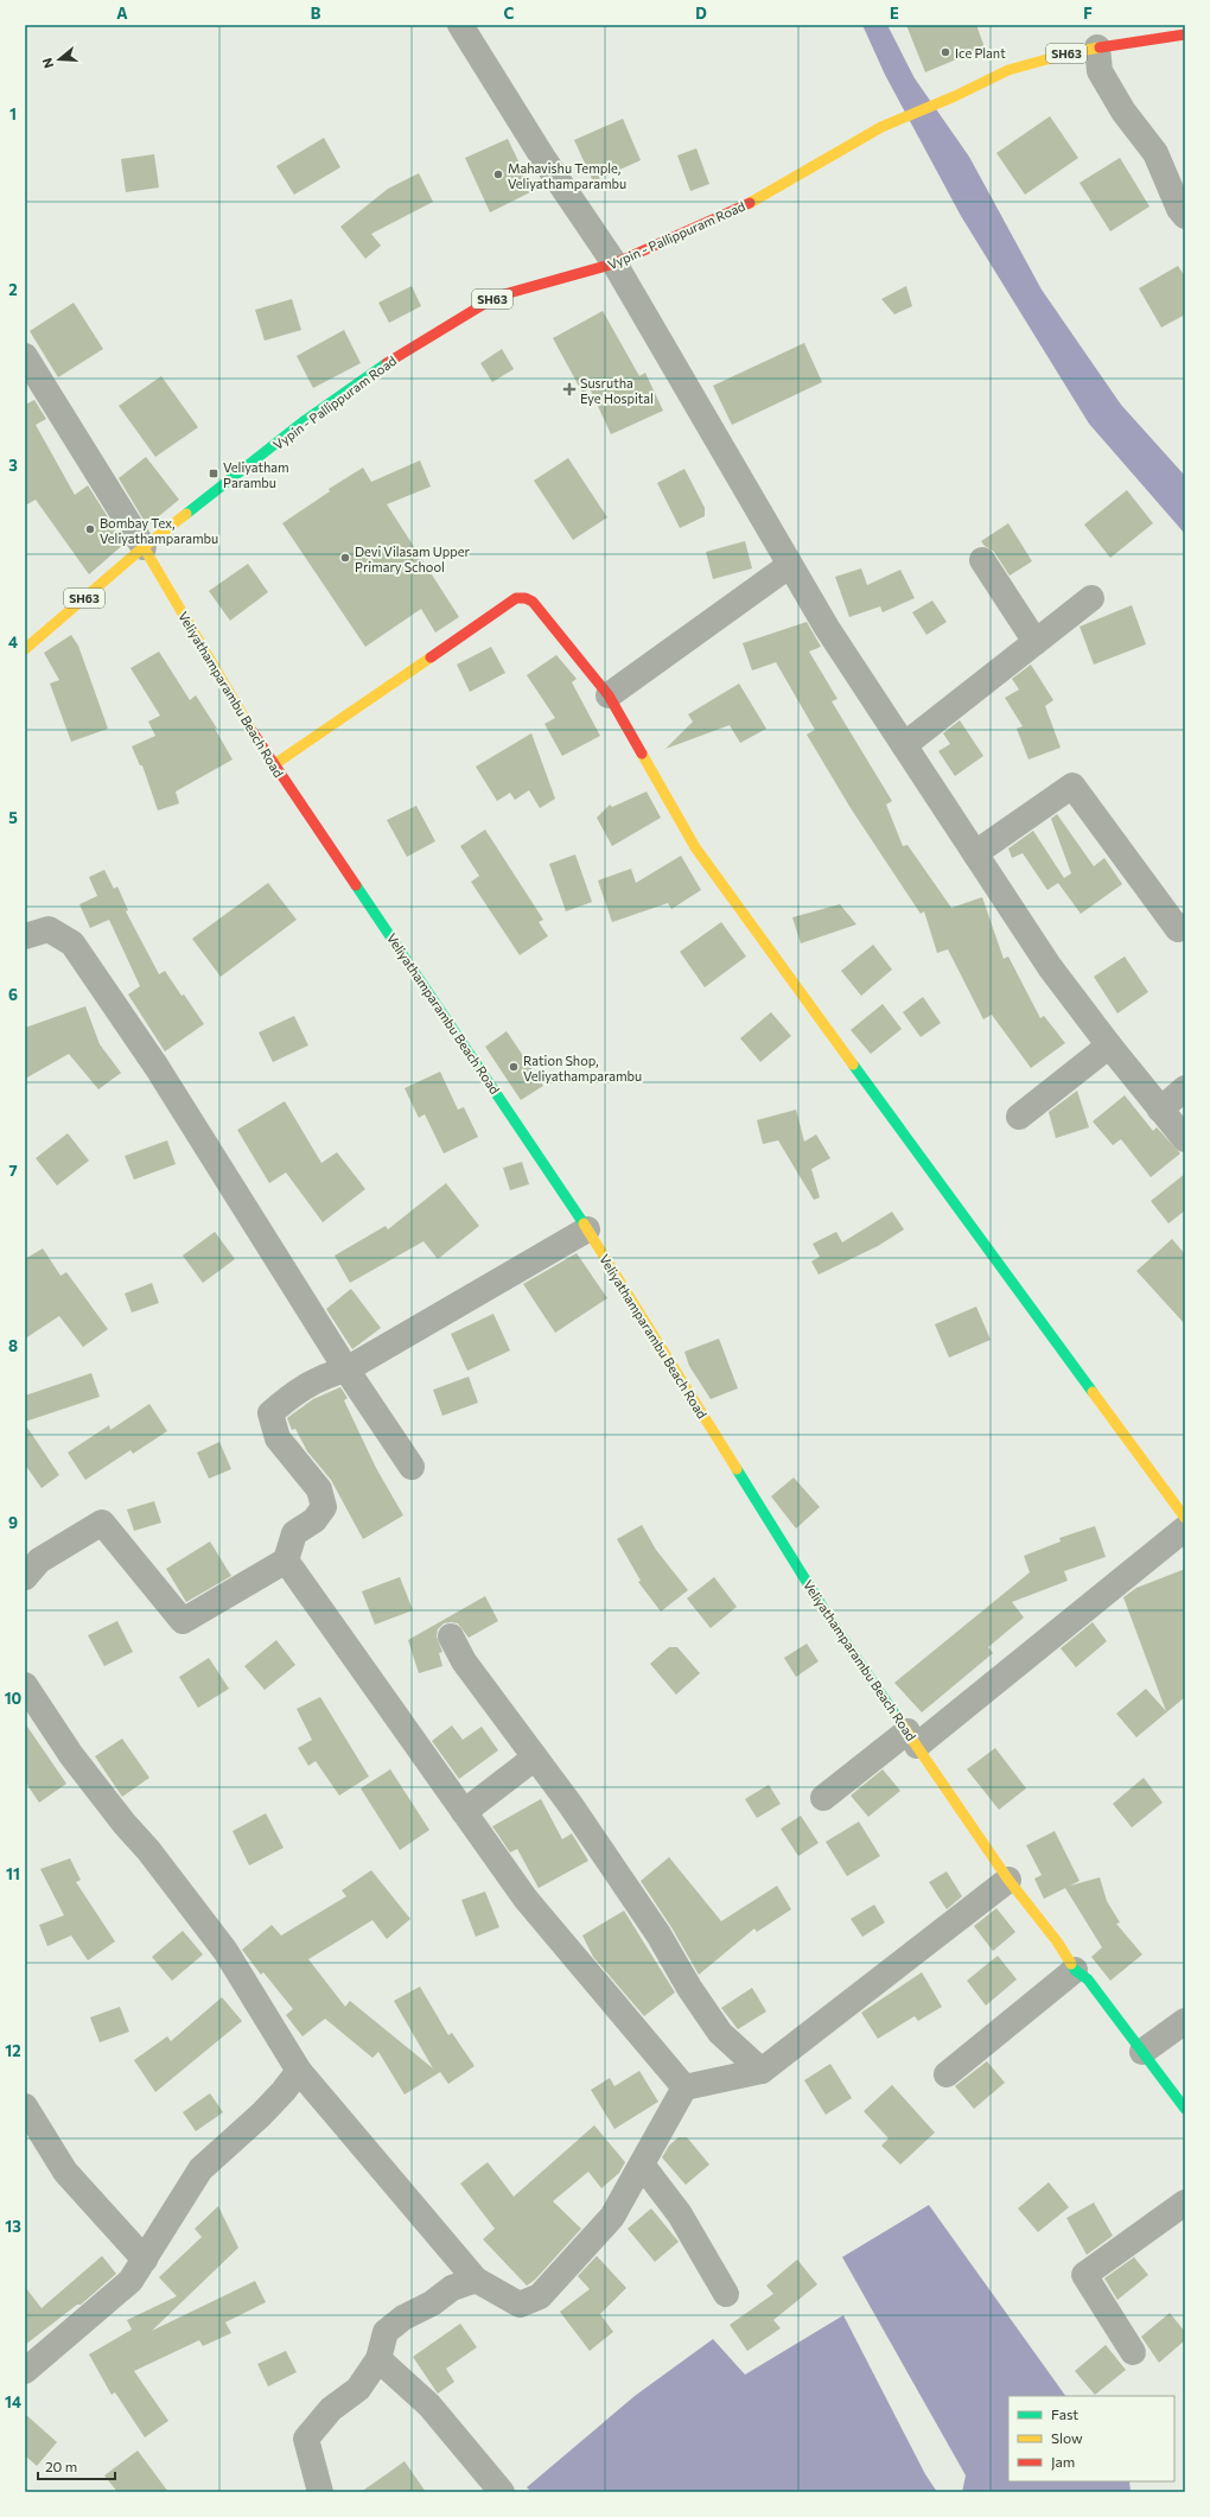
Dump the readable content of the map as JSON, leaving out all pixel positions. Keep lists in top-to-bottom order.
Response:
{
  "streets": {
    "main road": ["SH63", "Vypin - Pallippuram Road", "Veliyathamparambu Beach Road"]
  },
  "crossings": [
    ["Vypin - Pallippuram Road", "Veliyathamparambu Beach Road"]
  ],
  "places": {
    "other": [
      "Ice Plant",
      "Mahavishu Temple, Veliyathamparambu",
      "Bombay Tex, Veliyathamparambu",
      "Devi Vilasam Upper Primary School",
      "Ration Shop, Veliyathamparambu"
    ],
    "health": ["Susrutha Eye Hospital"],
    "transit": ["Veliyatham Parambu"]
  },
  "legend": ["Fast", "Slow", "Jam"],
  "scale_bar": "20 m",
  "north": "left",
  "grid": {
    "columns": [
      "A",
      "B",
      "C",
      "D",
      "E",
      "F"
    ],
    "rows": [
      "1",
      "2",
      "3",
      "4",
      "5",
      "6",
      "7",
      "8",
      "9",
      "10",
      "11",
      "12",
      "13",
      "14"
    ]
  }
}
